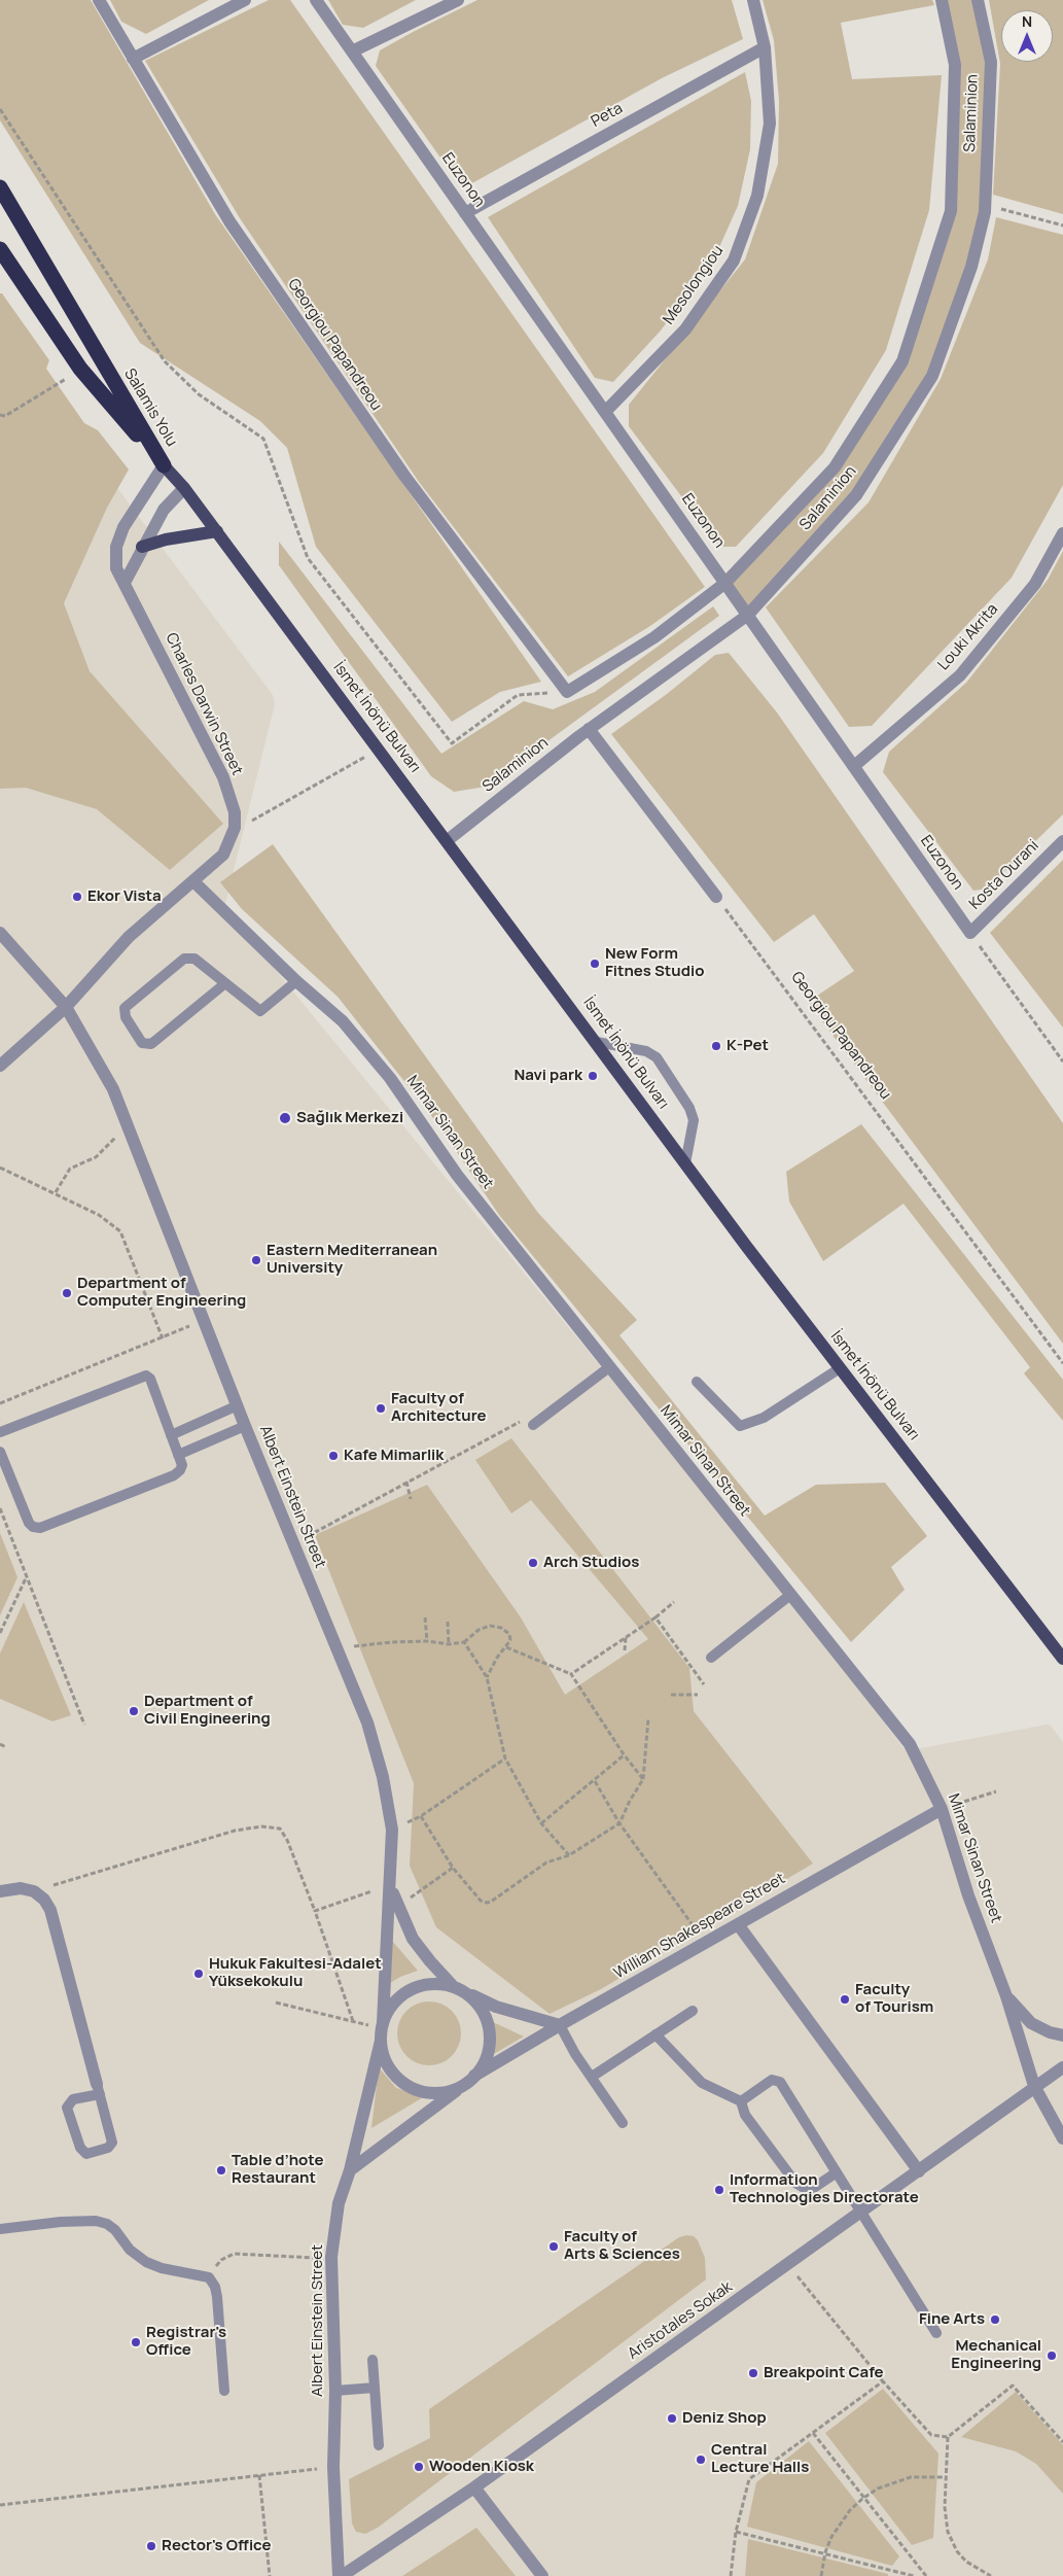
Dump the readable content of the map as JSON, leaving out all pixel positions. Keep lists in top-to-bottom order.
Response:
{
  "streets": {
    "highway": ["Salamis Yolu"],
    "main road": ["İsmet İnönü Bulvarı"],
    "street": [
      "Salaminion",
      "Peta",
      "Euzonon",
      "Mesolongiou",
      "Georgiou Papandreou",
      "Louki Akrita",
      "Charles Darwin Street",
      "Kosta Ourani",
      "Mimar Sinan Street",
      "Albert Einstein Street",
      "William Shakespeare Street",
      "Aristotales Sokak"
    ]
  },
  "crossings": [
    ["Salaminion", "Euzonon"],
    ["Salaminion", "Georgiou Papandreou"],
    ["Salaminion", "İsmet İnönü Bulvarı"],
    ["Peta", "Euzonon"],
    ["Peta", "Mesolongiou"],
    ["Euzonon", "Mesolongiou"],
    ["Euzonon", "Louki Akrita"],
    ["Euzonon", "Kosta Ourani"],
    ["Salamis Yolu", "Charles Darwin Street"],
    ["Salamis Yolu", "İsmet İnönü Bulvarı"],
    ["Charles Darwin Street", "İsmet İnönü Bulvarı"],
    ["Charles Darwin Street", "Mimar Sinan Street"],
    ["Charles Darwin Street", "Albert Einstein Street"],
    ["Mimar Sinan Street", "William Shakespeare Street"],
    ["Mimar Sinan Street", "Aristotales Sokak"],
    ["Albert Einstein Street", "William Shakespeare Street"],
    ["Albert Einstein Street", "Aristotales Sokak"]
  ],
  "places": [
    "Ekor Vista",
    "New Form Fitnes Studio",
    "K-Pet",
    "Navi park",
    "Sağlık Merkezi",
    "Eastern Mediterranean University",
    "Department of Computer Engineering",
    "Faculty of Architecture",
    "Kafe Mimarlik",
    "Arch Studios",
    "Department of Civil Engineering",
    "Hukuk Fakultesi-Adalet Yüksekokulu",
    "Faculty of Tourism",
    "Table d’hote Restaurant",
    "Information Technologies Directorate",
    "Faculty of Arts & Sciences",
    "Fine Arts",
    "Registrar's Office",
    "Mechanical Engineering",
    "Breakpoint Cafe",
    "Deniz Shop",
    "Central Lecture Halls",
    "Wooden Kiosk",
    "Rector's Office"
  ],
  "north": "top"
}
